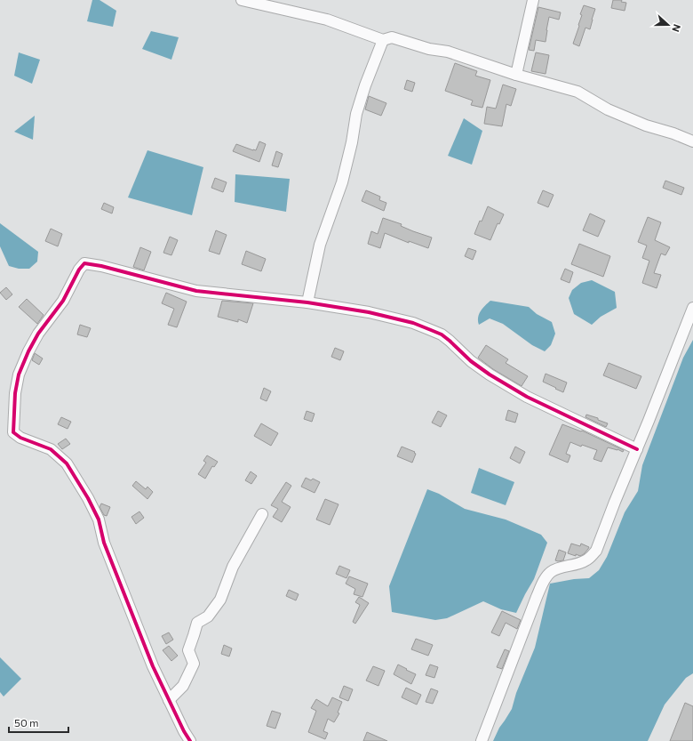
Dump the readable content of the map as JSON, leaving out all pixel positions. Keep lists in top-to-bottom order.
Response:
{
  "scale_bar": "50 m",
  "north": "right"
}
